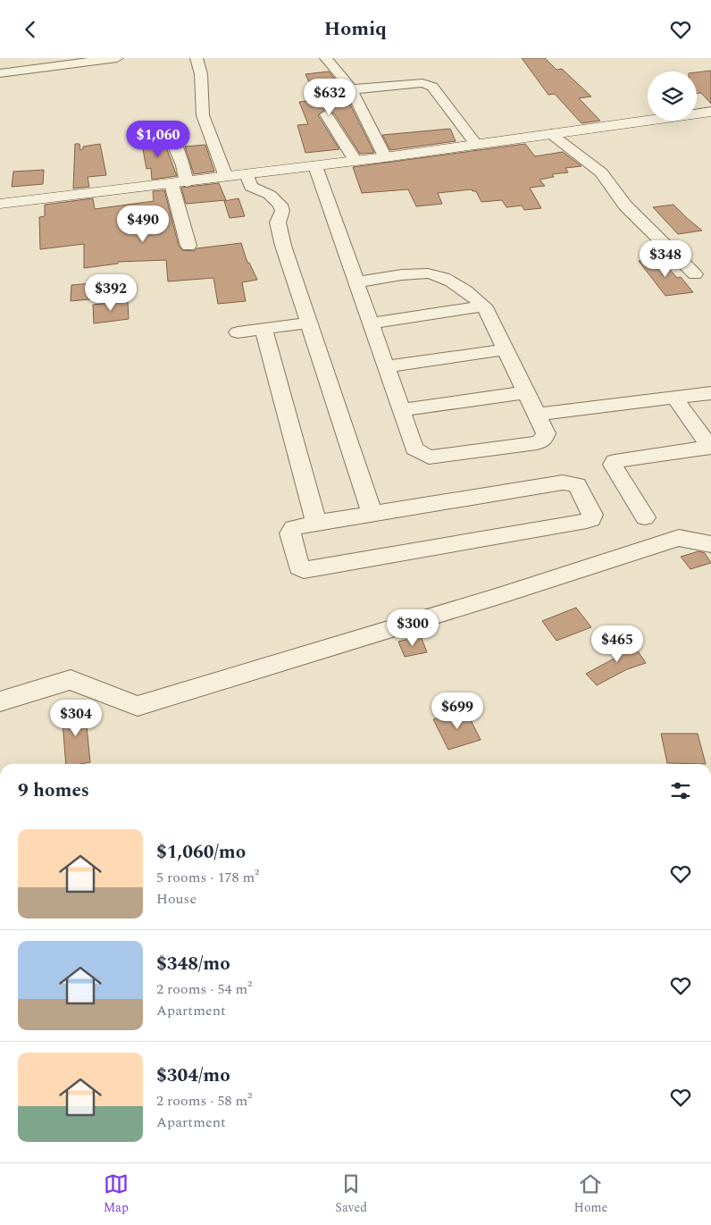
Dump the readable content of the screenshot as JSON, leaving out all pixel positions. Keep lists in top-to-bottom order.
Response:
{
  "page": {
    "header": "Homiq",
    "price": [
      "$632",
      "$1,060",
      "$490",
      "$348",
      "$392",
      "$300",
      "$465",
      "$699",
      "$304"
    ],
    "heading": "9 homes",
    "list": [
      {
        "name": "$1,060/mo",
        "note": "5 rooms · 178 m² · House"
      },
      {
        "name": "$348/mo",
        "note": "2 rooms · 54 m² · Apartment"
      },
      {
        "name": "$304/mo",
        "note": "2 rooms · 58 m² · Apartment"
      }
    ],
    "tabs": ["Map", "Saved", "Home"]
  }
}
